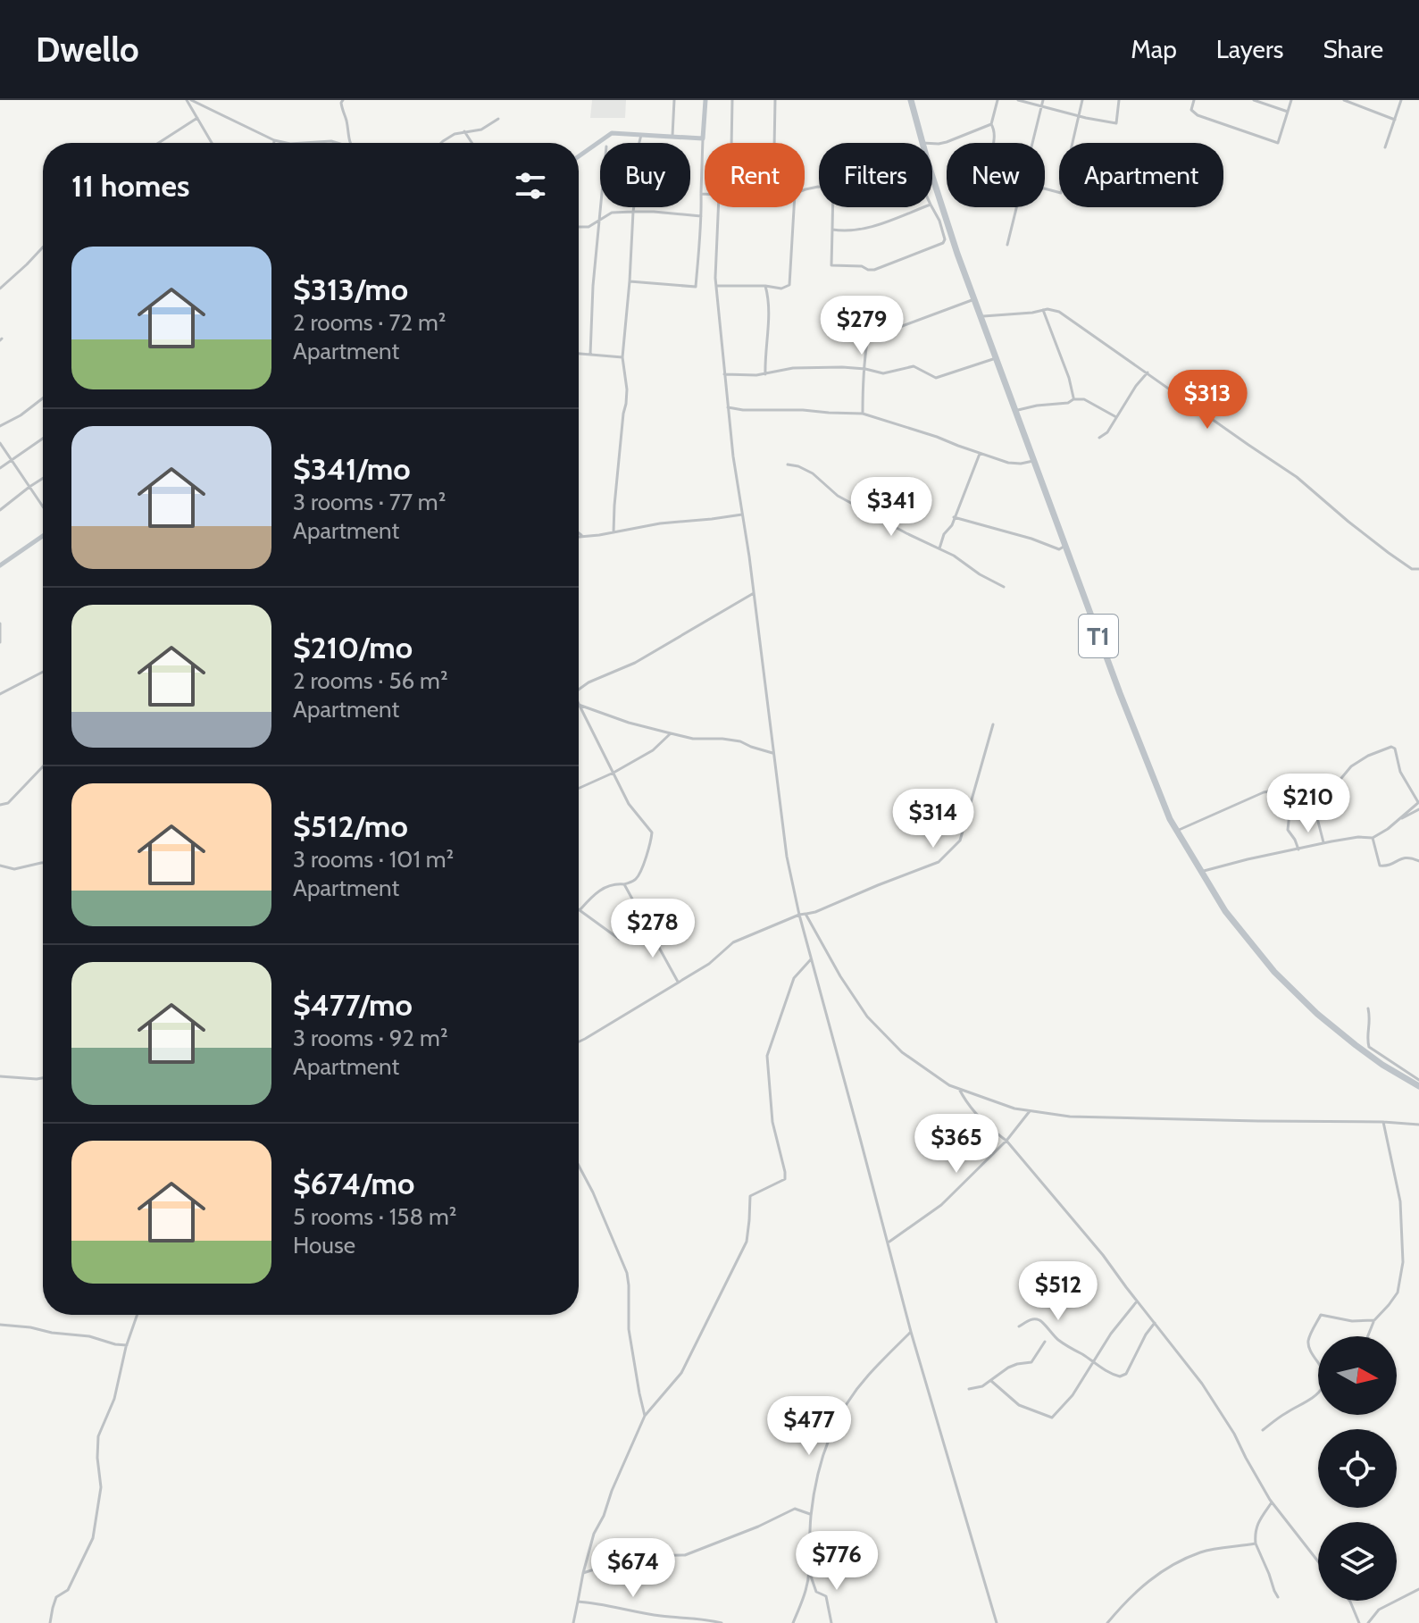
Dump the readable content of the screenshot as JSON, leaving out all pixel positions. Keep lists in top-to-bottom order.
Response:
{
  "streets": {
    "highway": ["T1"]
  },
  "north": "right",
  "page": {
    "header": "Dwello",
    "nav": ["Map", "Layers", "Share"],
    "chip": [
      "Buy",
      "Rent",
      "Filters",
      "New",
      "Apartment"
    ],
    "heading": "11 homes",
    "list": [
      {
        "name": "$313/mo",
        "note": "2 rooms · 72 m² · Apartment"
      },
      {
        "name": "$341/mo",
        "note": "3 rooms · 77 m² · Apartment"
      },
      {
        "name": "$210/mo",
        "note": "2 rooms · 56 m² · Apartment"
      },
      {
        "name": "$512/mo",
        "note": "3 rooms · 101 m² · Apartment"
      },
      {
        "name": "$477/mo",
        "note": "3 rooms · 92 m² · Apartment"
      },
      {
        "name": "$674/mo",
        "note": "5 rooms · 158 m² · House"
      }
    ],
    "price": [
      "$279",
      "$313",
      "$341",
      "$210",
      "$314",
      "$278",
      "$365",
      "$512",
      "$477",
      "$776",
      "$674"
    ]
  }
}
